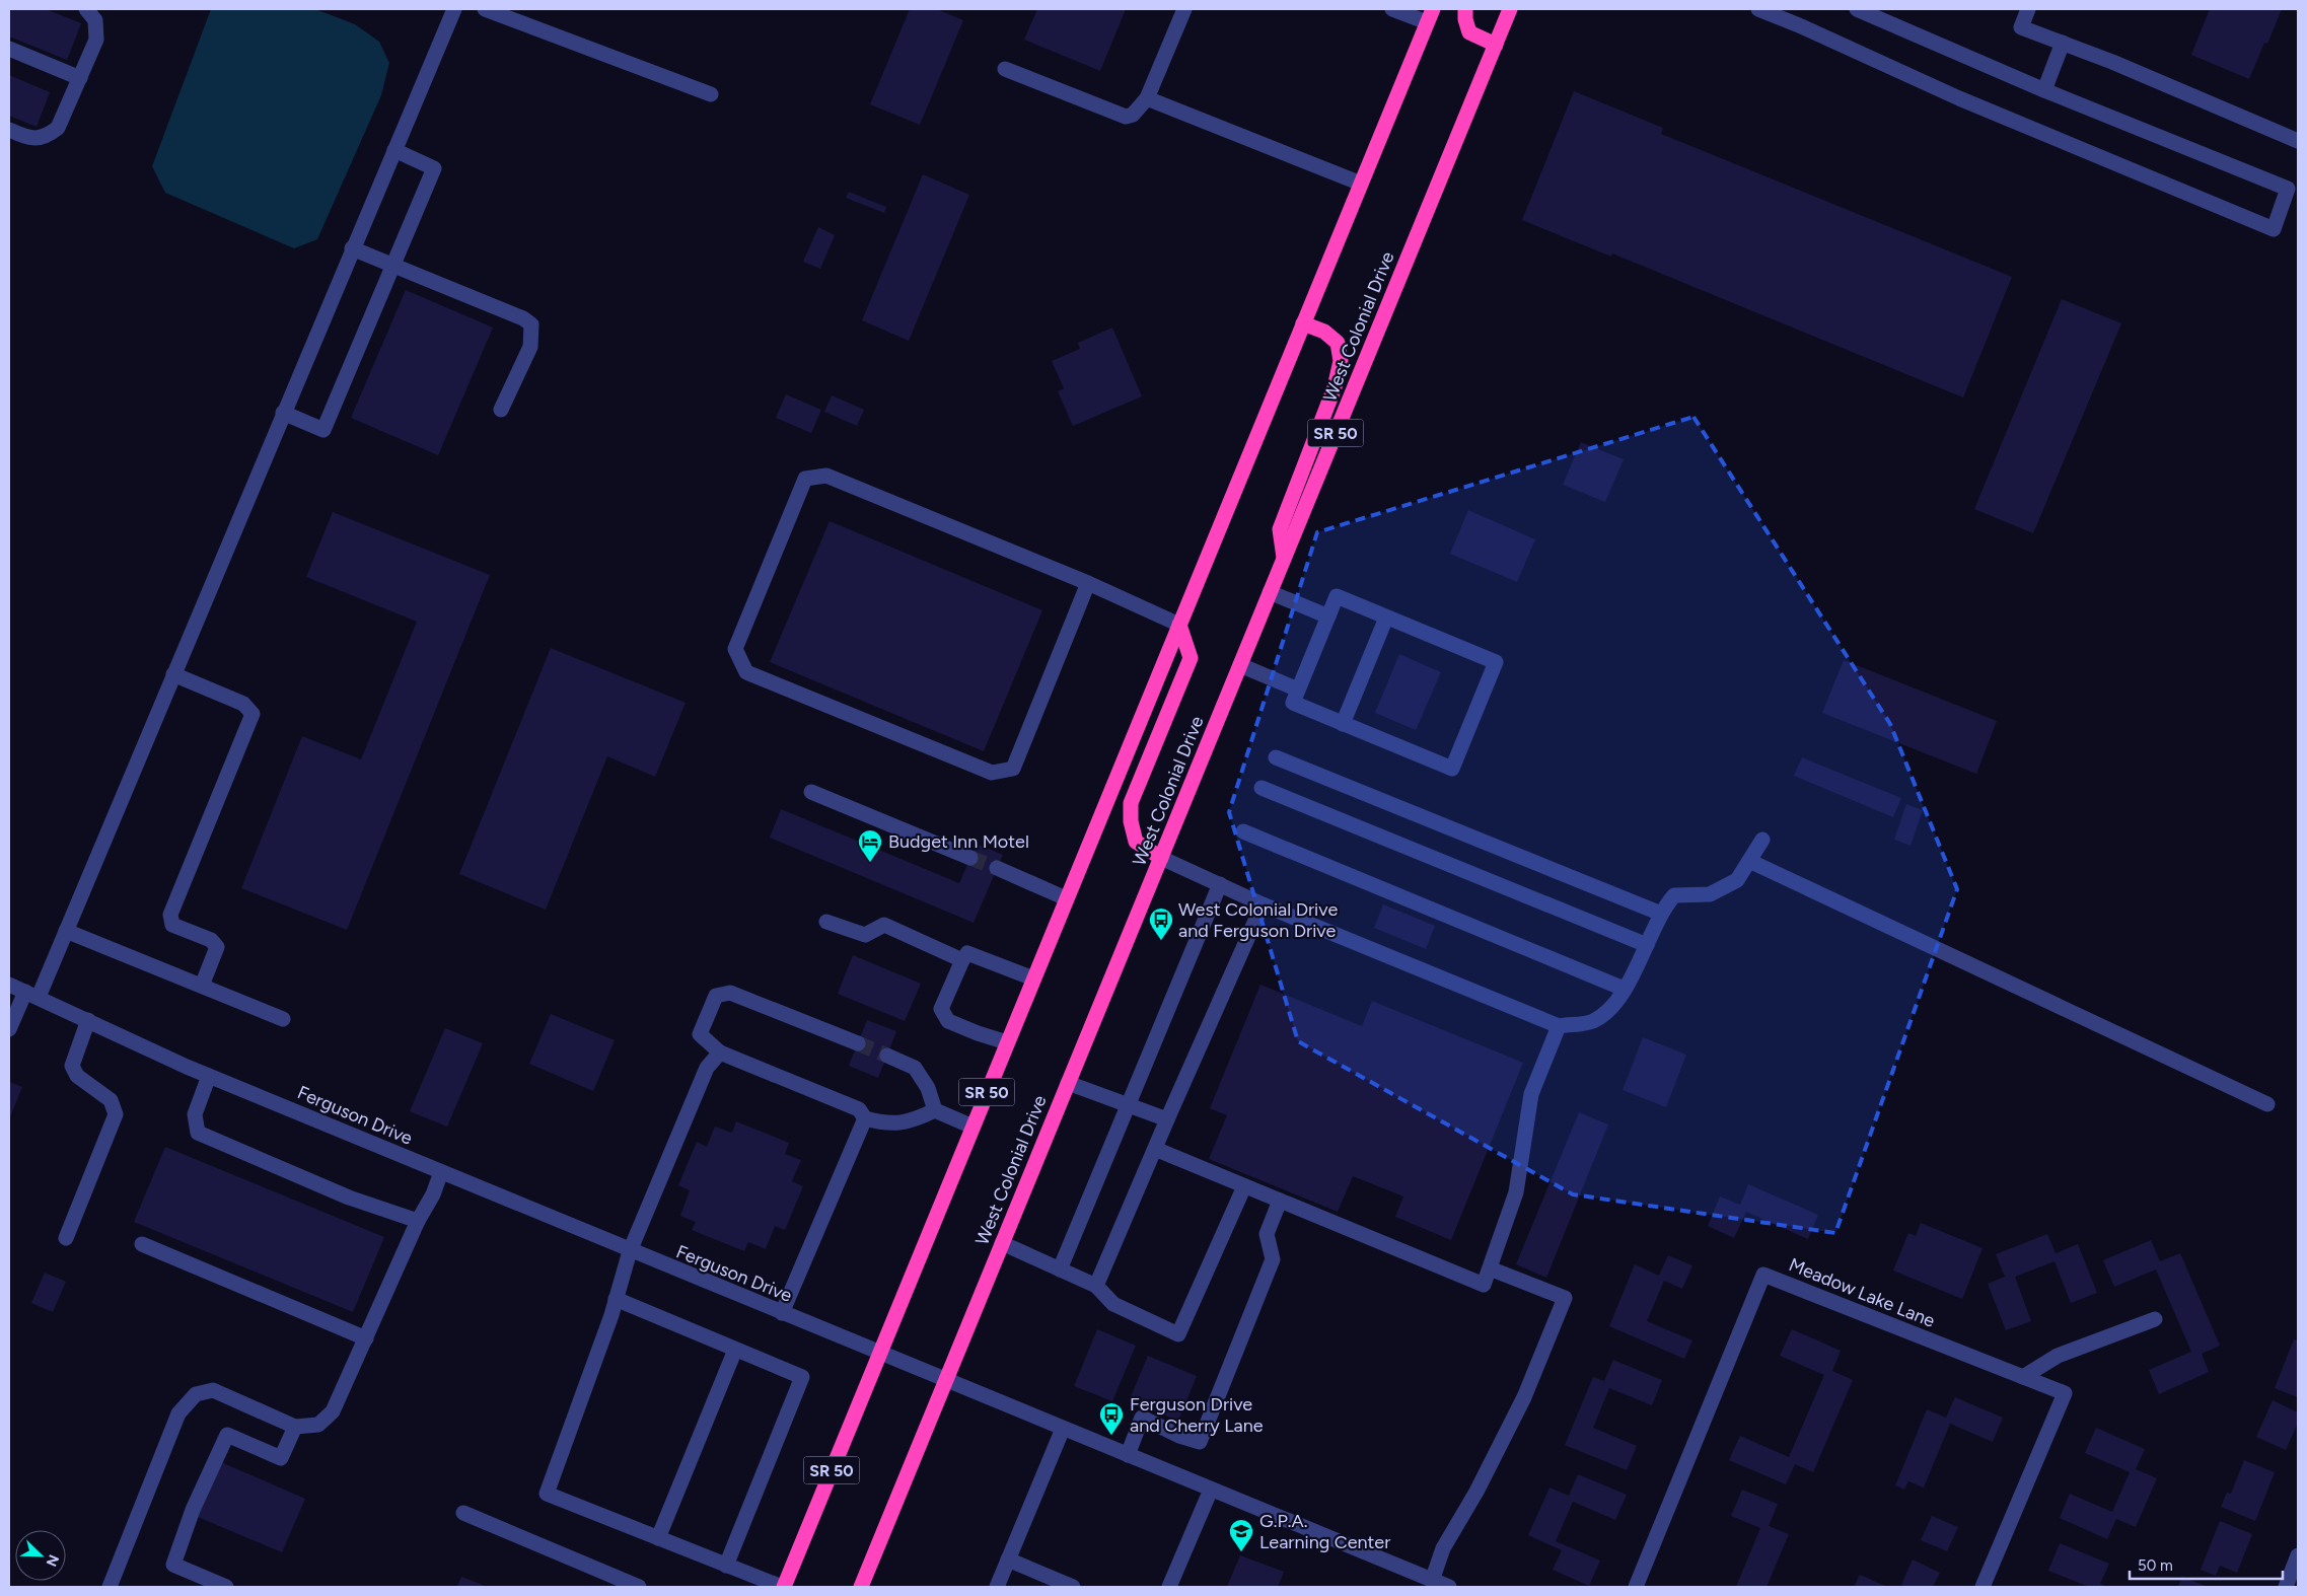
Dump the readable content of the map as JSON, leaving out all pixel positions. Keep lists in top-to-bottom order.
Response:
{
  "streets": {
    "highway": ["West Colonial Drive", "SR 50"],
    "street": ["Ferguson Drive", "Meadow Lake Lane"]
  },
  "crossings": [
    ["West Colonial Drive", "Ferguson Drive"],
    ["SR 50", "Ferguson Drive"]
  ],
  "places": {
    "hotel": ["Budget Inn Motel"],
    "bus stop": ["West Colonial Drive and Ferguson Drive", "Ferguson Drive and Cherry Lane"],
    "school or university": ["G.P.A. Learning Center"]
  },
  "scale_bar": "50 m",
  "north": "bottom right"
}
